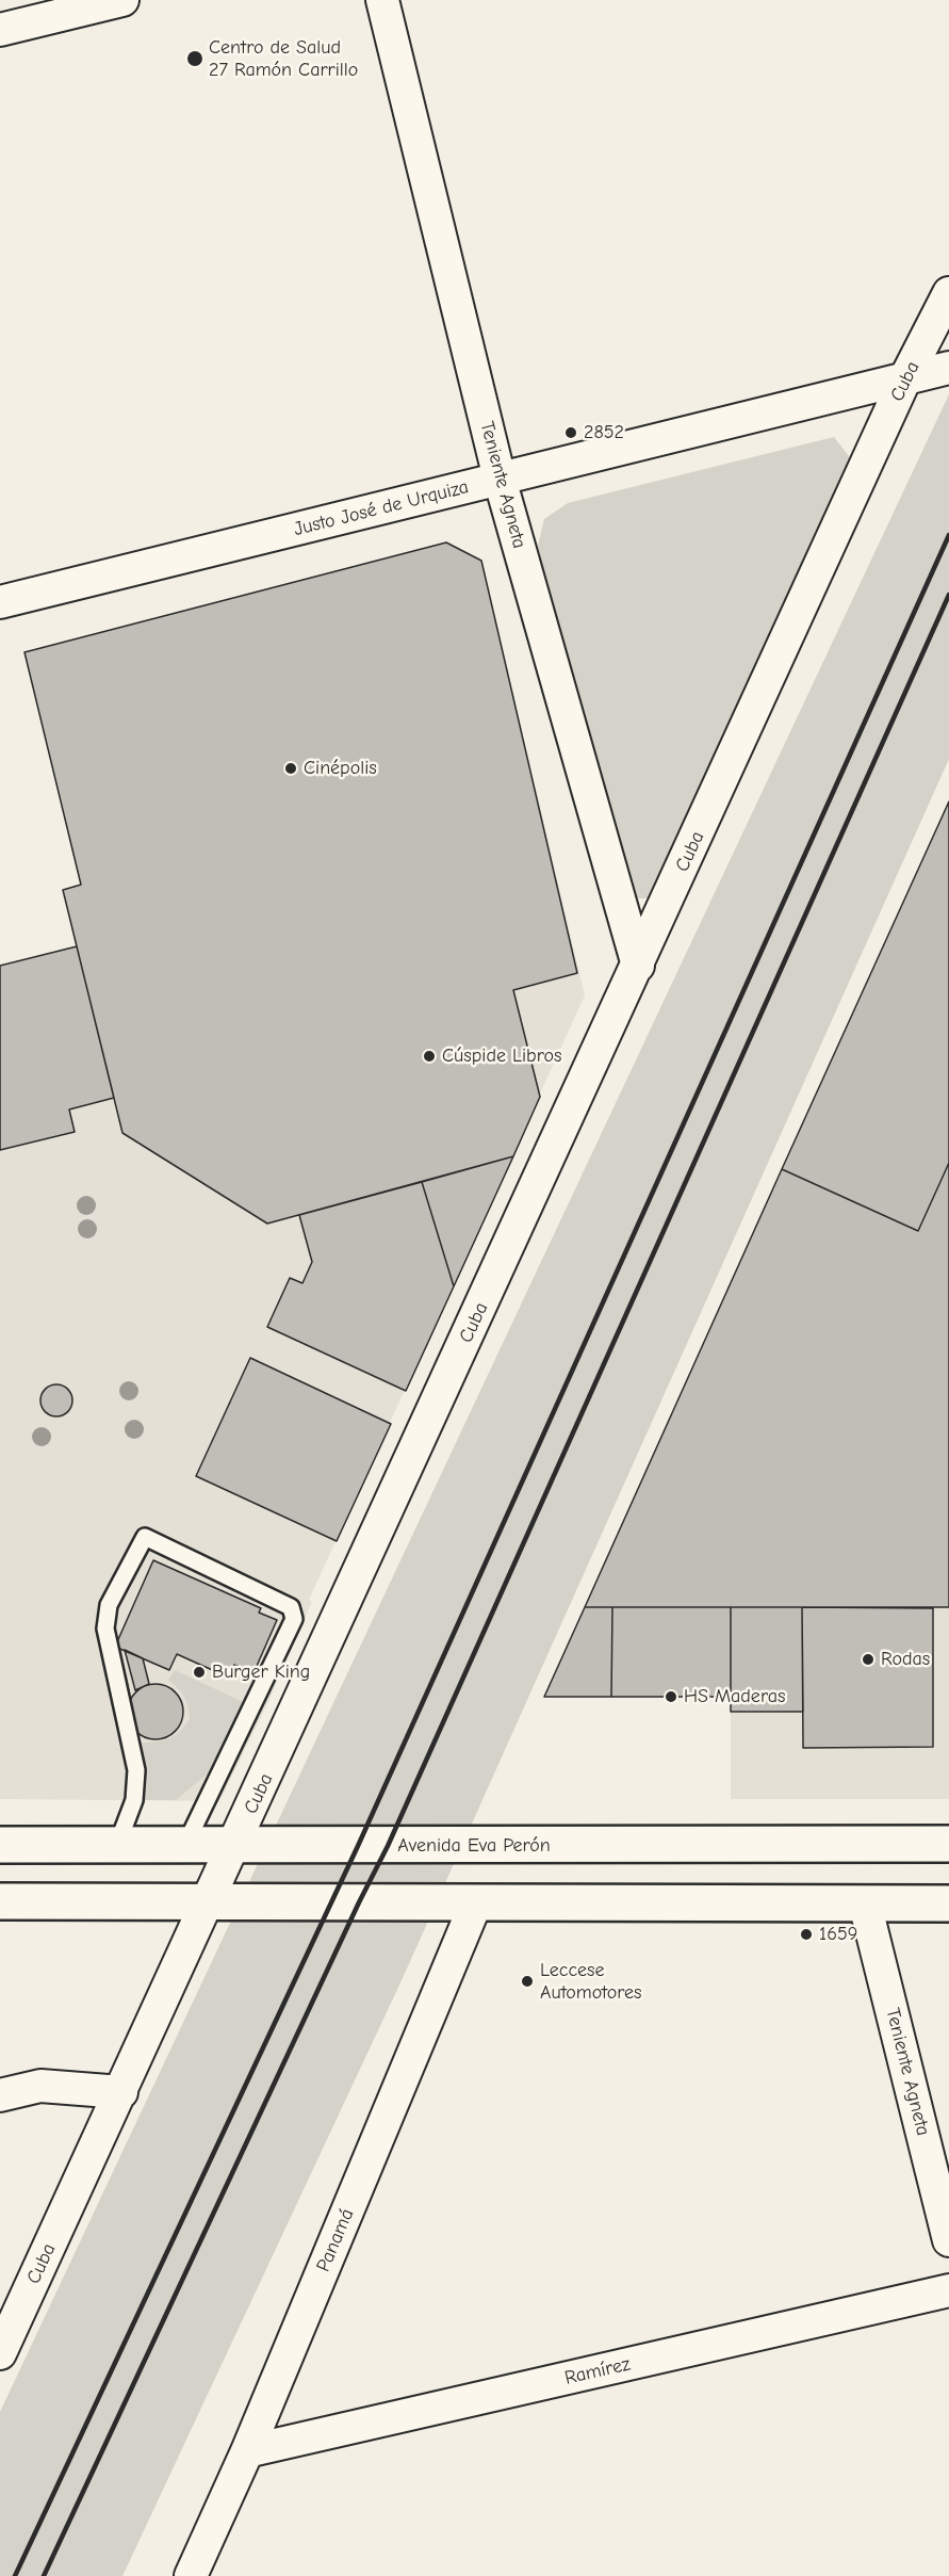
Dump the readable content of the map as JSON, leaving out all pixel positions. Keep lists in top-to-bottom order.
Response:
{
  "streets": {
    "main road": ["Avenida Eva Perón"],
    "street": [
      "Cuba",
      "Teniente Agneta",
      "Justo José de Urquiza",
      "Panamá",
      "Ramírez"
    ]
  },
  "crossings": [
    ["Cuba", "Teniente Agneta"],
    ["Cuba", "Justo José de Urquiza"],
    ["Cuba", "Avenida Eva Perón"],
    ["Teniente Agneta", "Justo José de Urquiza"],
    ["Panamá", "Ramírez"]
  ],
  "places": [
    "Centro de Salud 27 Ramón Carrillo",
    "2852",
    "Cinépolis",
    "Cúspide Libros",
    "Rodas",
    "Burger King",
    "HS Maderas",
    "1659",
    "Leccese Automotores"
  ]
}
